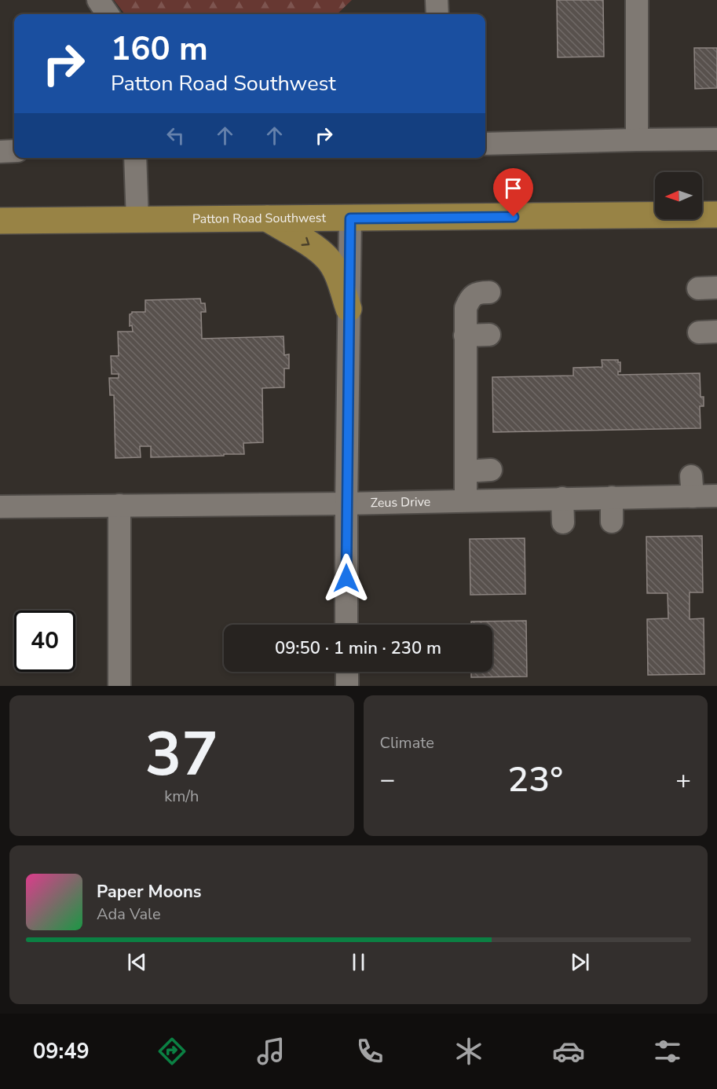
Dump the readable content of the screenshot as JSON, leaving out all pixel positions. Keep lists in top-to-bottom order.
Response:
{
  "streets": {
    "main road": ["Patton Road Southwest"],
    "street": ["Zeus Drive"]
  },
  "north": "left",
  "page": {
    "turn": ["160 m", "Patton Road Southwest"],
    "limit": "40",
    "trip": "09:50 · 1 min · 230 m",
    "tile": [
      ["37", "km/h"],
      "Climate"
    ],
    "heat": ["−", "23°", "+"],
    "song": ["Paper Moons", "Ada Vale"],
    "tabs": "09:49"
  }
}
